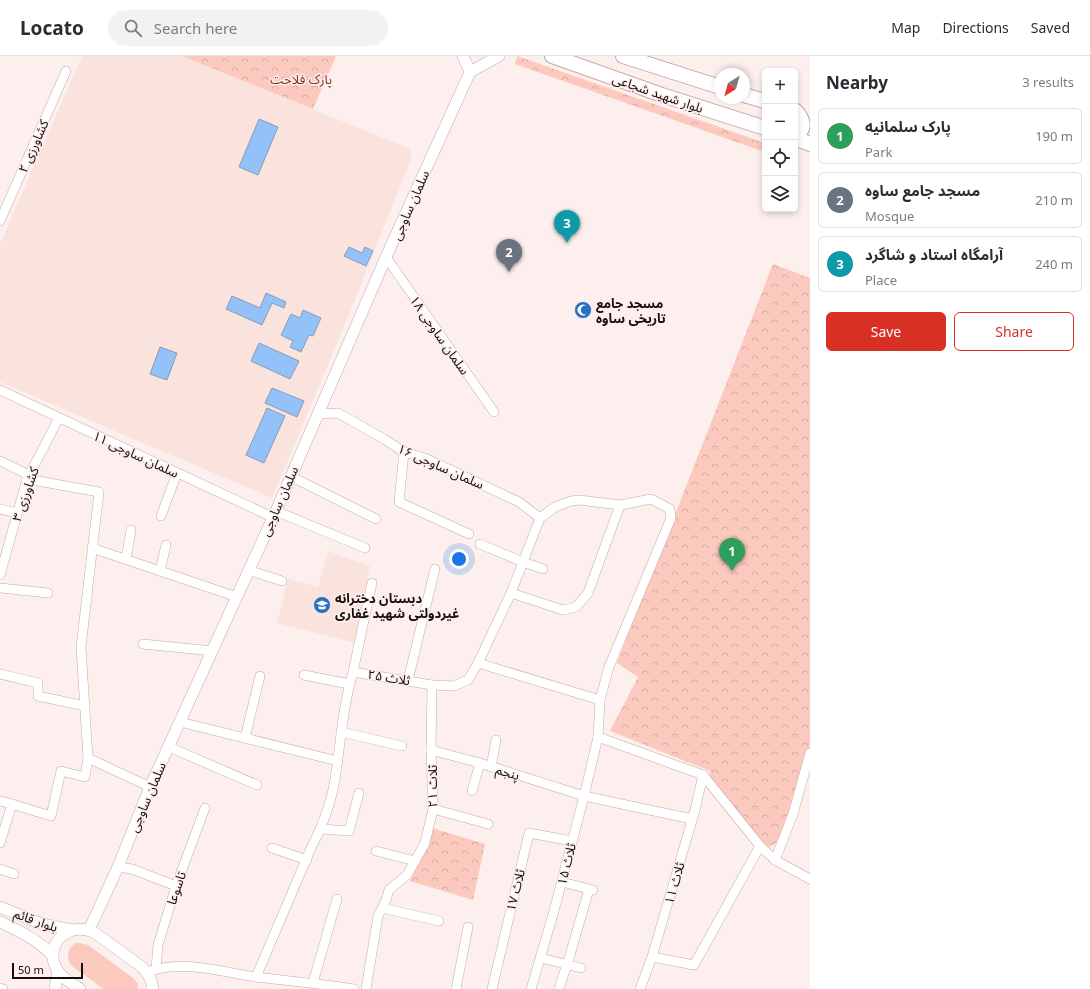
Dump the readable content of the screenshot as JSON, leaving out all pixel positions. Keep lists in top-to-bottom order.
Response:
{
  "streets": {
    "main road": ["بلوار شهید شجاعی"],
    "street": [
      "کشاورزی ۲",
      "سلمان ساوجی",
      "سلمان ساوجی ۱۸",
      "سلمان ساوجی ۱۱",
      "سلمان ساوجی ۱۶",
      "کشاورزی ۳",
      "ثلاث ۲۵",
      "پنجم",
      "ثلاث ۲۱",
      "ثلاث ۱۵",
      "ثلاث ۱۱",
      "تاسوعا",
      "ثلاث ۱۷",
      "بلوار قائم"
    ]
  },
  "crossings": [
    ["سلمان ساوجی", "سلمان ساوجی ۱۸"],
    ["سلمان ساوجی", "سلمان ساوجی ۱۱"],
    ["سلمان ساوجی", "سلمان ساوجی ۱۶"],
    ["سلمان ساوجی", "بلوار قائم"],
    ["سلمان ساوجی ۱۱", "کشاورزی ۳"],
    ["سلمان ساوجی ۱۶", "ثلاث ۲۵"],
    ["ثلاث ۲۵", "ثلاث ۲۱"],
    ["پنجم", "ثلاث ۲۱"],
    ["پنجم", "ثلاث ۱۵"],
    ["پنجم", "ثلاث ۱۱"],
    ["ثلاث ۱۵", "ثلاث ۱۷"]
  ],
  "parks": ["پارک فلاحت"],
  "places": {
    "mosque": ["مسجد جامع تاریخی ساوه"],
    "school or university": ["دبستان دخترانه غیردولتی شهید غفاری"]
  },
  "scale_bar": "50 m",
  "north": "bottom left",
  "page": {
    "header": "Locato",
    "search": "Search here",
    "nav": ["Map", "Directions", "Saved"],
    "heading": ["Nearby", "3 results"],
    "map_buttons": ["+", "−"],
    "list": [
      {
        "mark": "1",
        "name": "پارک سلمانیه",
        "note": "Park",
        "value": "190 m"
      },
      {
        "mark": "2",
        "name": "مسجد جامع ساوه",
        "note": "Mosque",
        "value": "210 m"
      },
      {
        "mark": "3",
        "name": "آرامگاه استاد و شاگرد",
        "note": "Place",
        "value": "240 m"
      }
    ],
    "pins": ["3", "2", "1"],
    "buttons": ["Save", "Share"],
    "scale": "50 m"
  }
}
